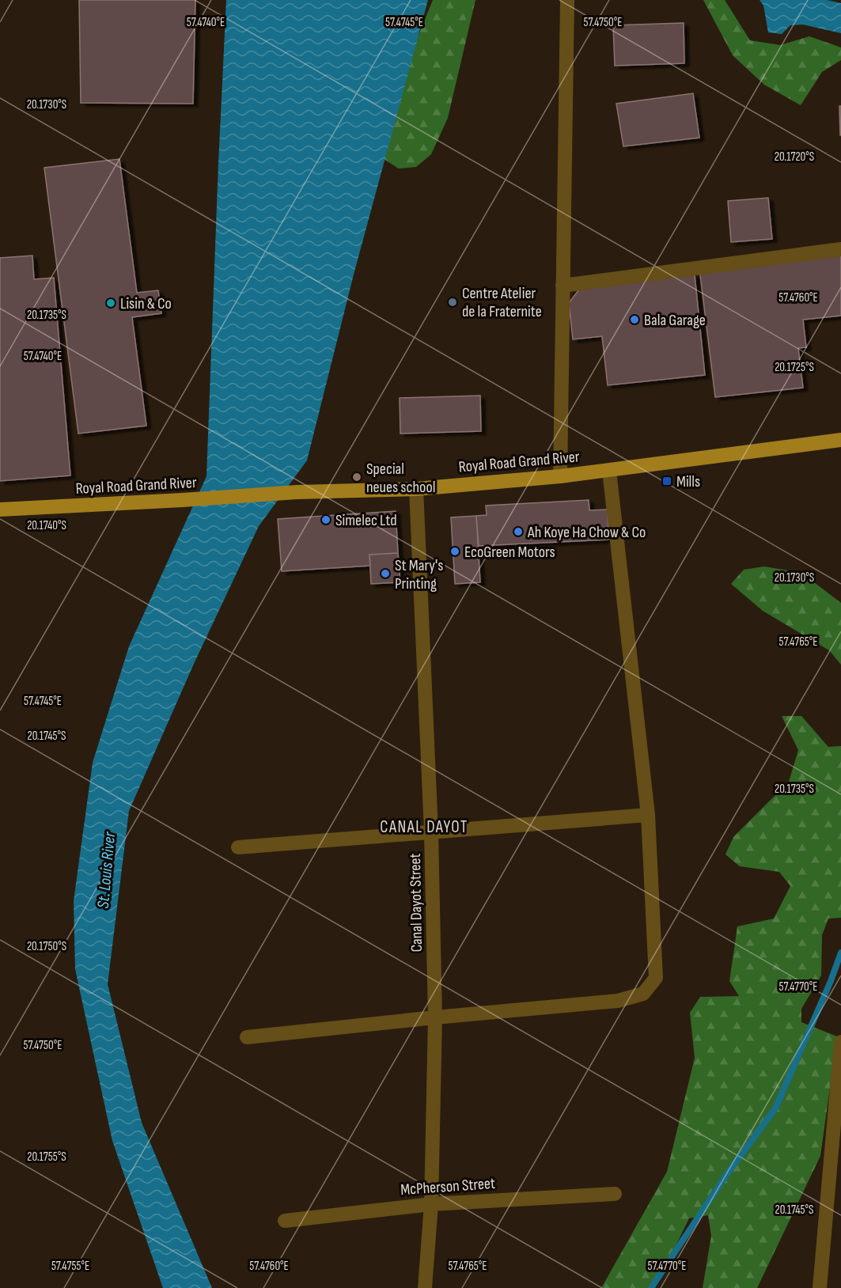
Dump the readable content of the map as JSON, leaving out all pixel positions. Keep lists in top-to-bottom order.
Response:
{
  "streets": {
    "main road": ["Royal Road Grand River"],
    "street": ["Canal Dayot Street", "McPherson Street"]
  },
  "crossings": [
    ["Royal Road Grand River", "Canal Dayot Street"],
    ["Canal Dayot Street", "McPherson Street"]
  ],
  "districts": ["CANAL DAYOT"],
  "water": ["St. Louis River"],
  "places": {
    "other": [
      "Centre Atelier de la Fraternite",
      "Lisin & Co",
      "Bala Garage",
      "Special neues school",
      "Simelec Ltd",
      "Ah Koye Ha Chow & Co",
      "EcoGreen Motors",
      "St Mary's Printing"
    ],
    "transit": ["Mills"]
  },
  "coordinates": [
    "57.4740°E",
    "57.4745°E",
    "57.4750°E",
    "20.1730°S",
    "20.1720°S",
    "57.4760°E",
    "20.1735°S",
    "20.1725°S",
    "20.1740°S",
    "57.4765°E",
    "20.1745°S",
    "20.1750°S",
    "57.4770°E",
    "20.1755°S",
    "57.4755°E"
  ]
}
